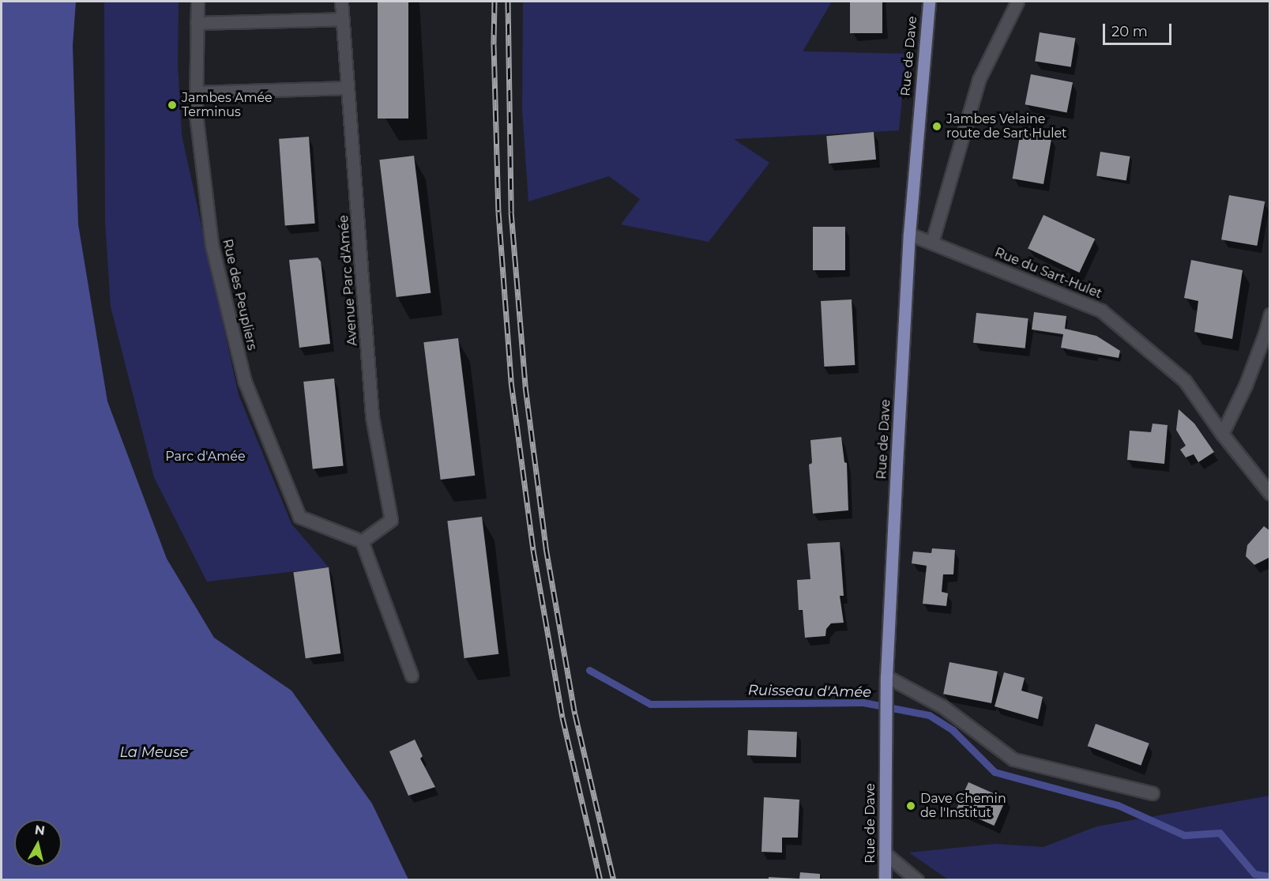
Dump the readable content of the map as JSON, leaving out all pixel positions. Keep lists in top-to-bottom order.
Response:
{
  "streets": {
    "main road": ["Rue de Dave"],
    "street": ["Rue du Sart-Hulet", "Avenue Parc d'Amée", "Rue des Peupliers"]
  },
  "crossings": [
    ["Rue de Dave", "Rue du Sart-Hulet"],
    ["Avenue Parc d'Amée", "Rue des Peupliers"]
  ],
  "water": ["Ruisseau d'Amée", "La Meuse"],
  "parks": ["Parc d'Amée"],
  "places": ["Jambes Amée Terminus", "Jambes Velaine route de Sart Hulet", "Dave Chemin de l'Institut"],
  "scale_bar": "20 m",
  "north": "top"
}
